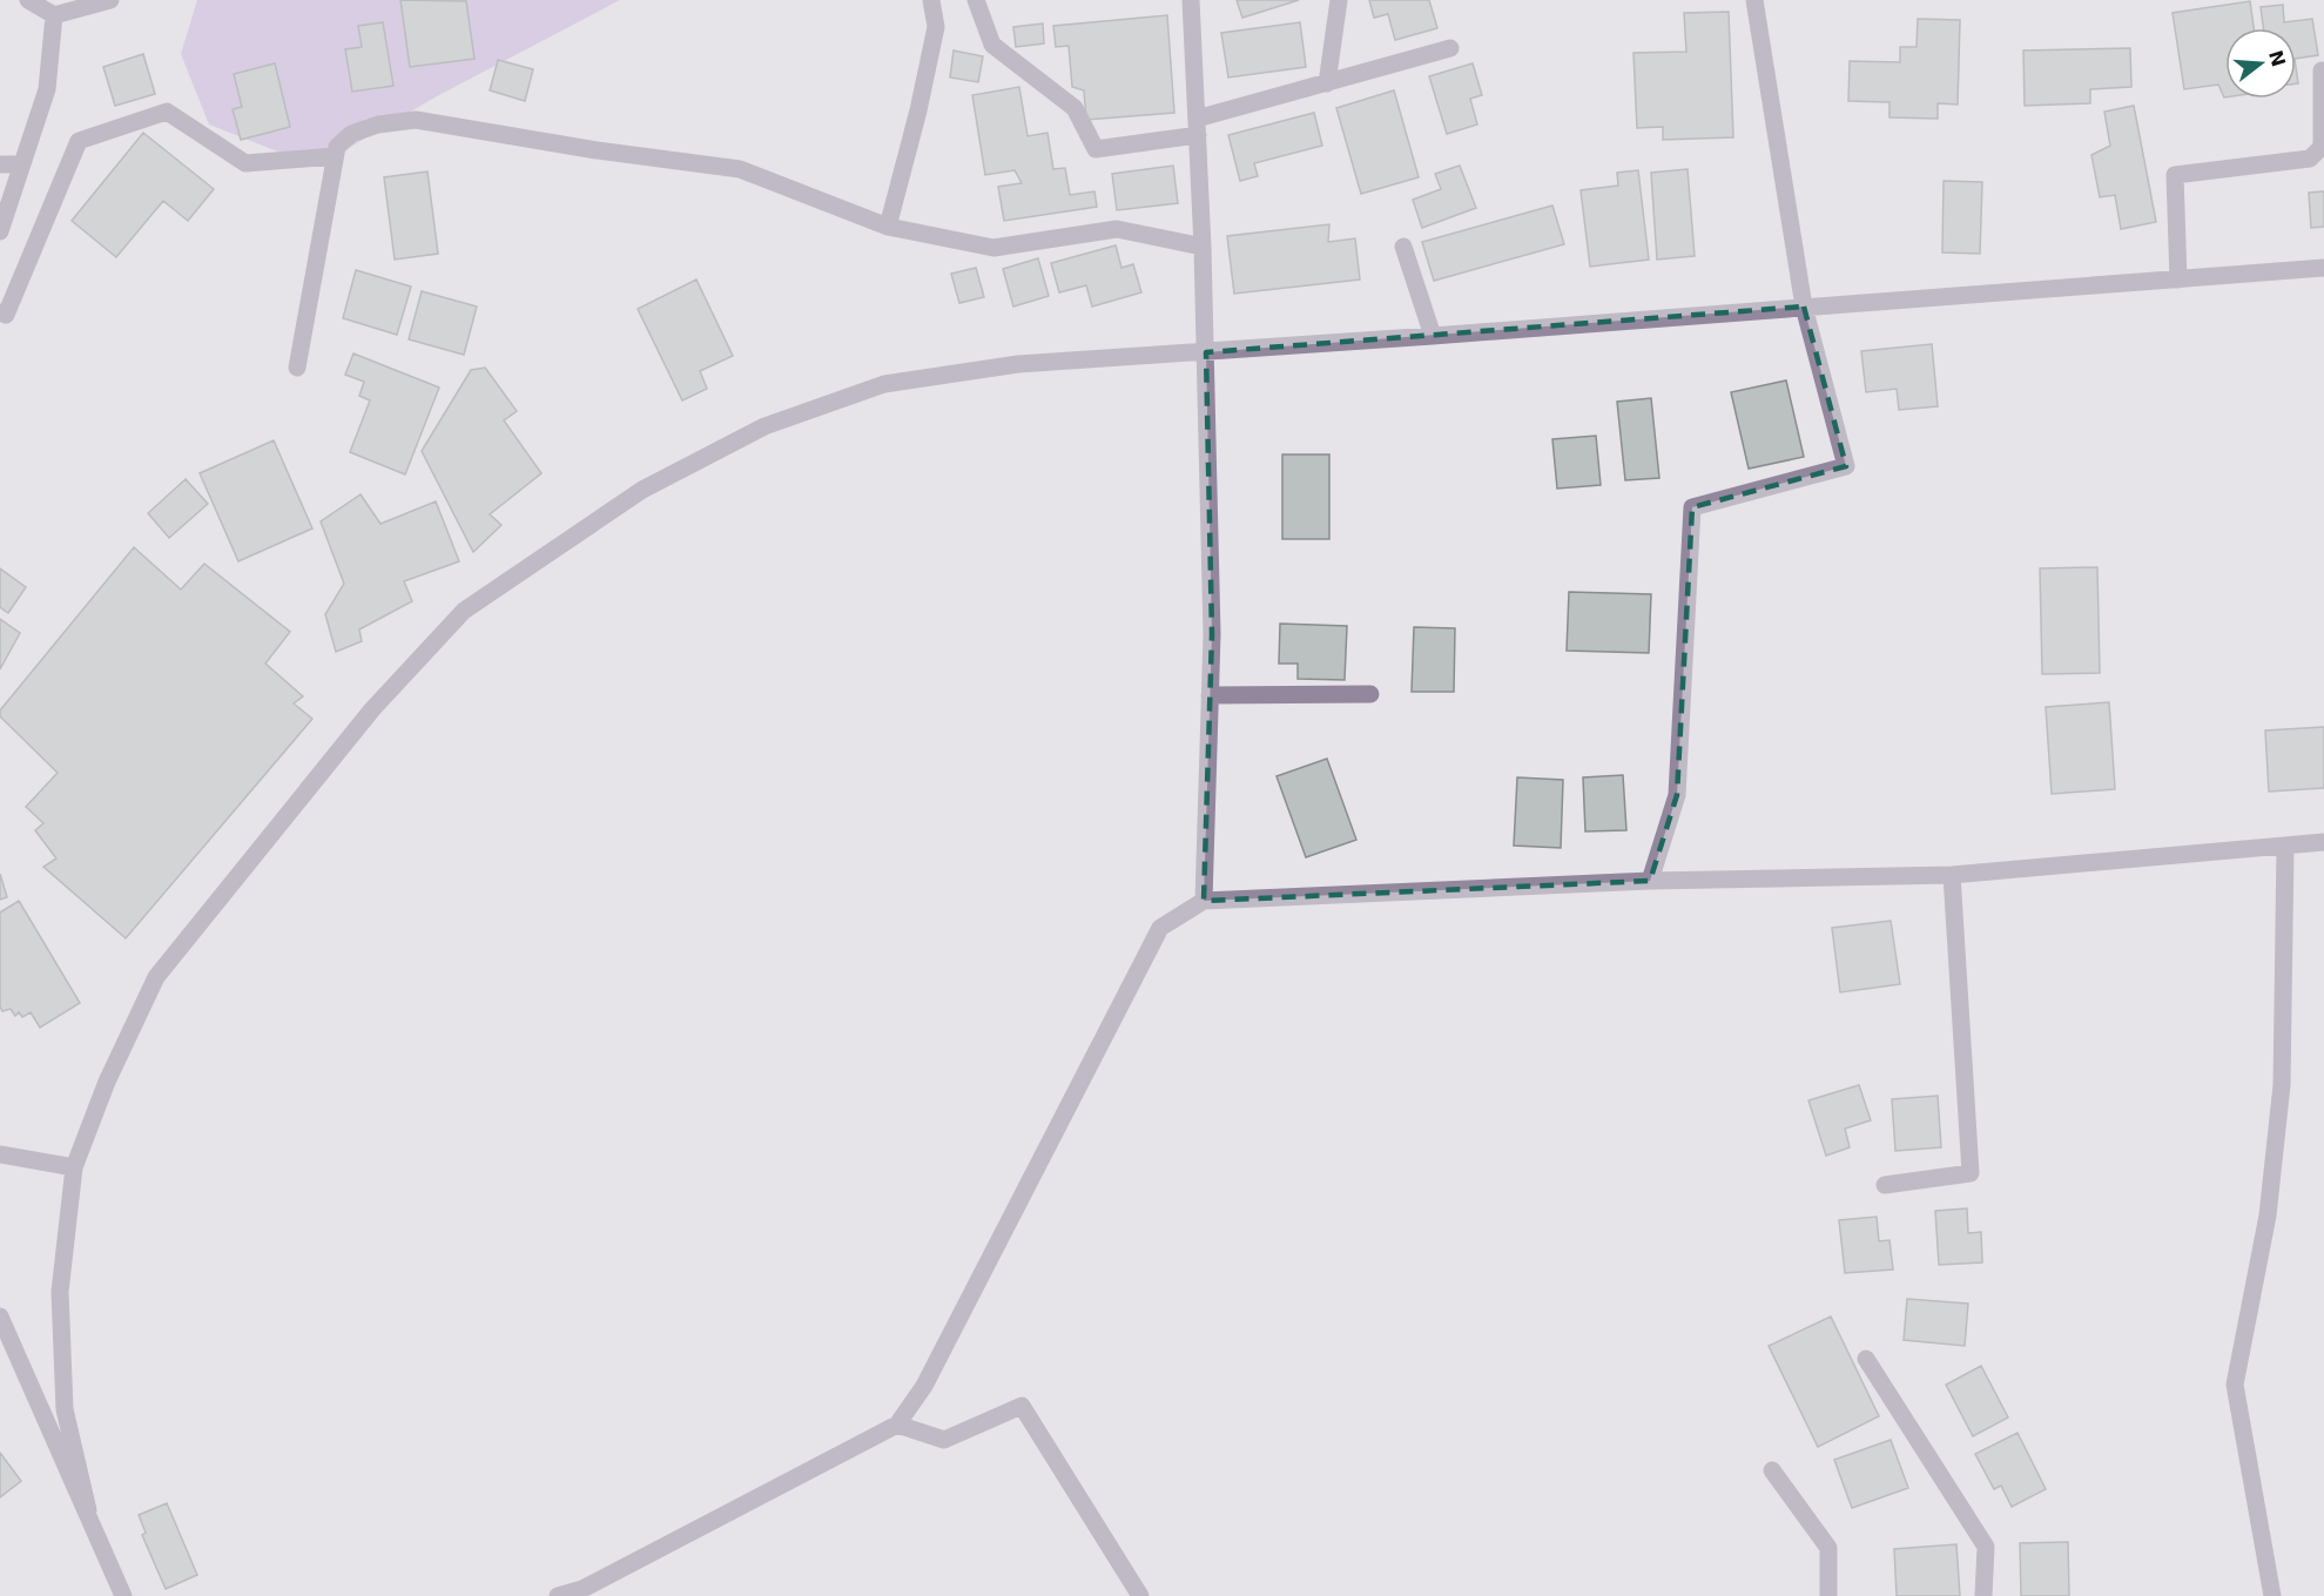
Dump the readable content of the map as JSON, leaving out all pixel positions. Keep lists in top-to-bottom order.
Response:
{
  "north": "right"
}
